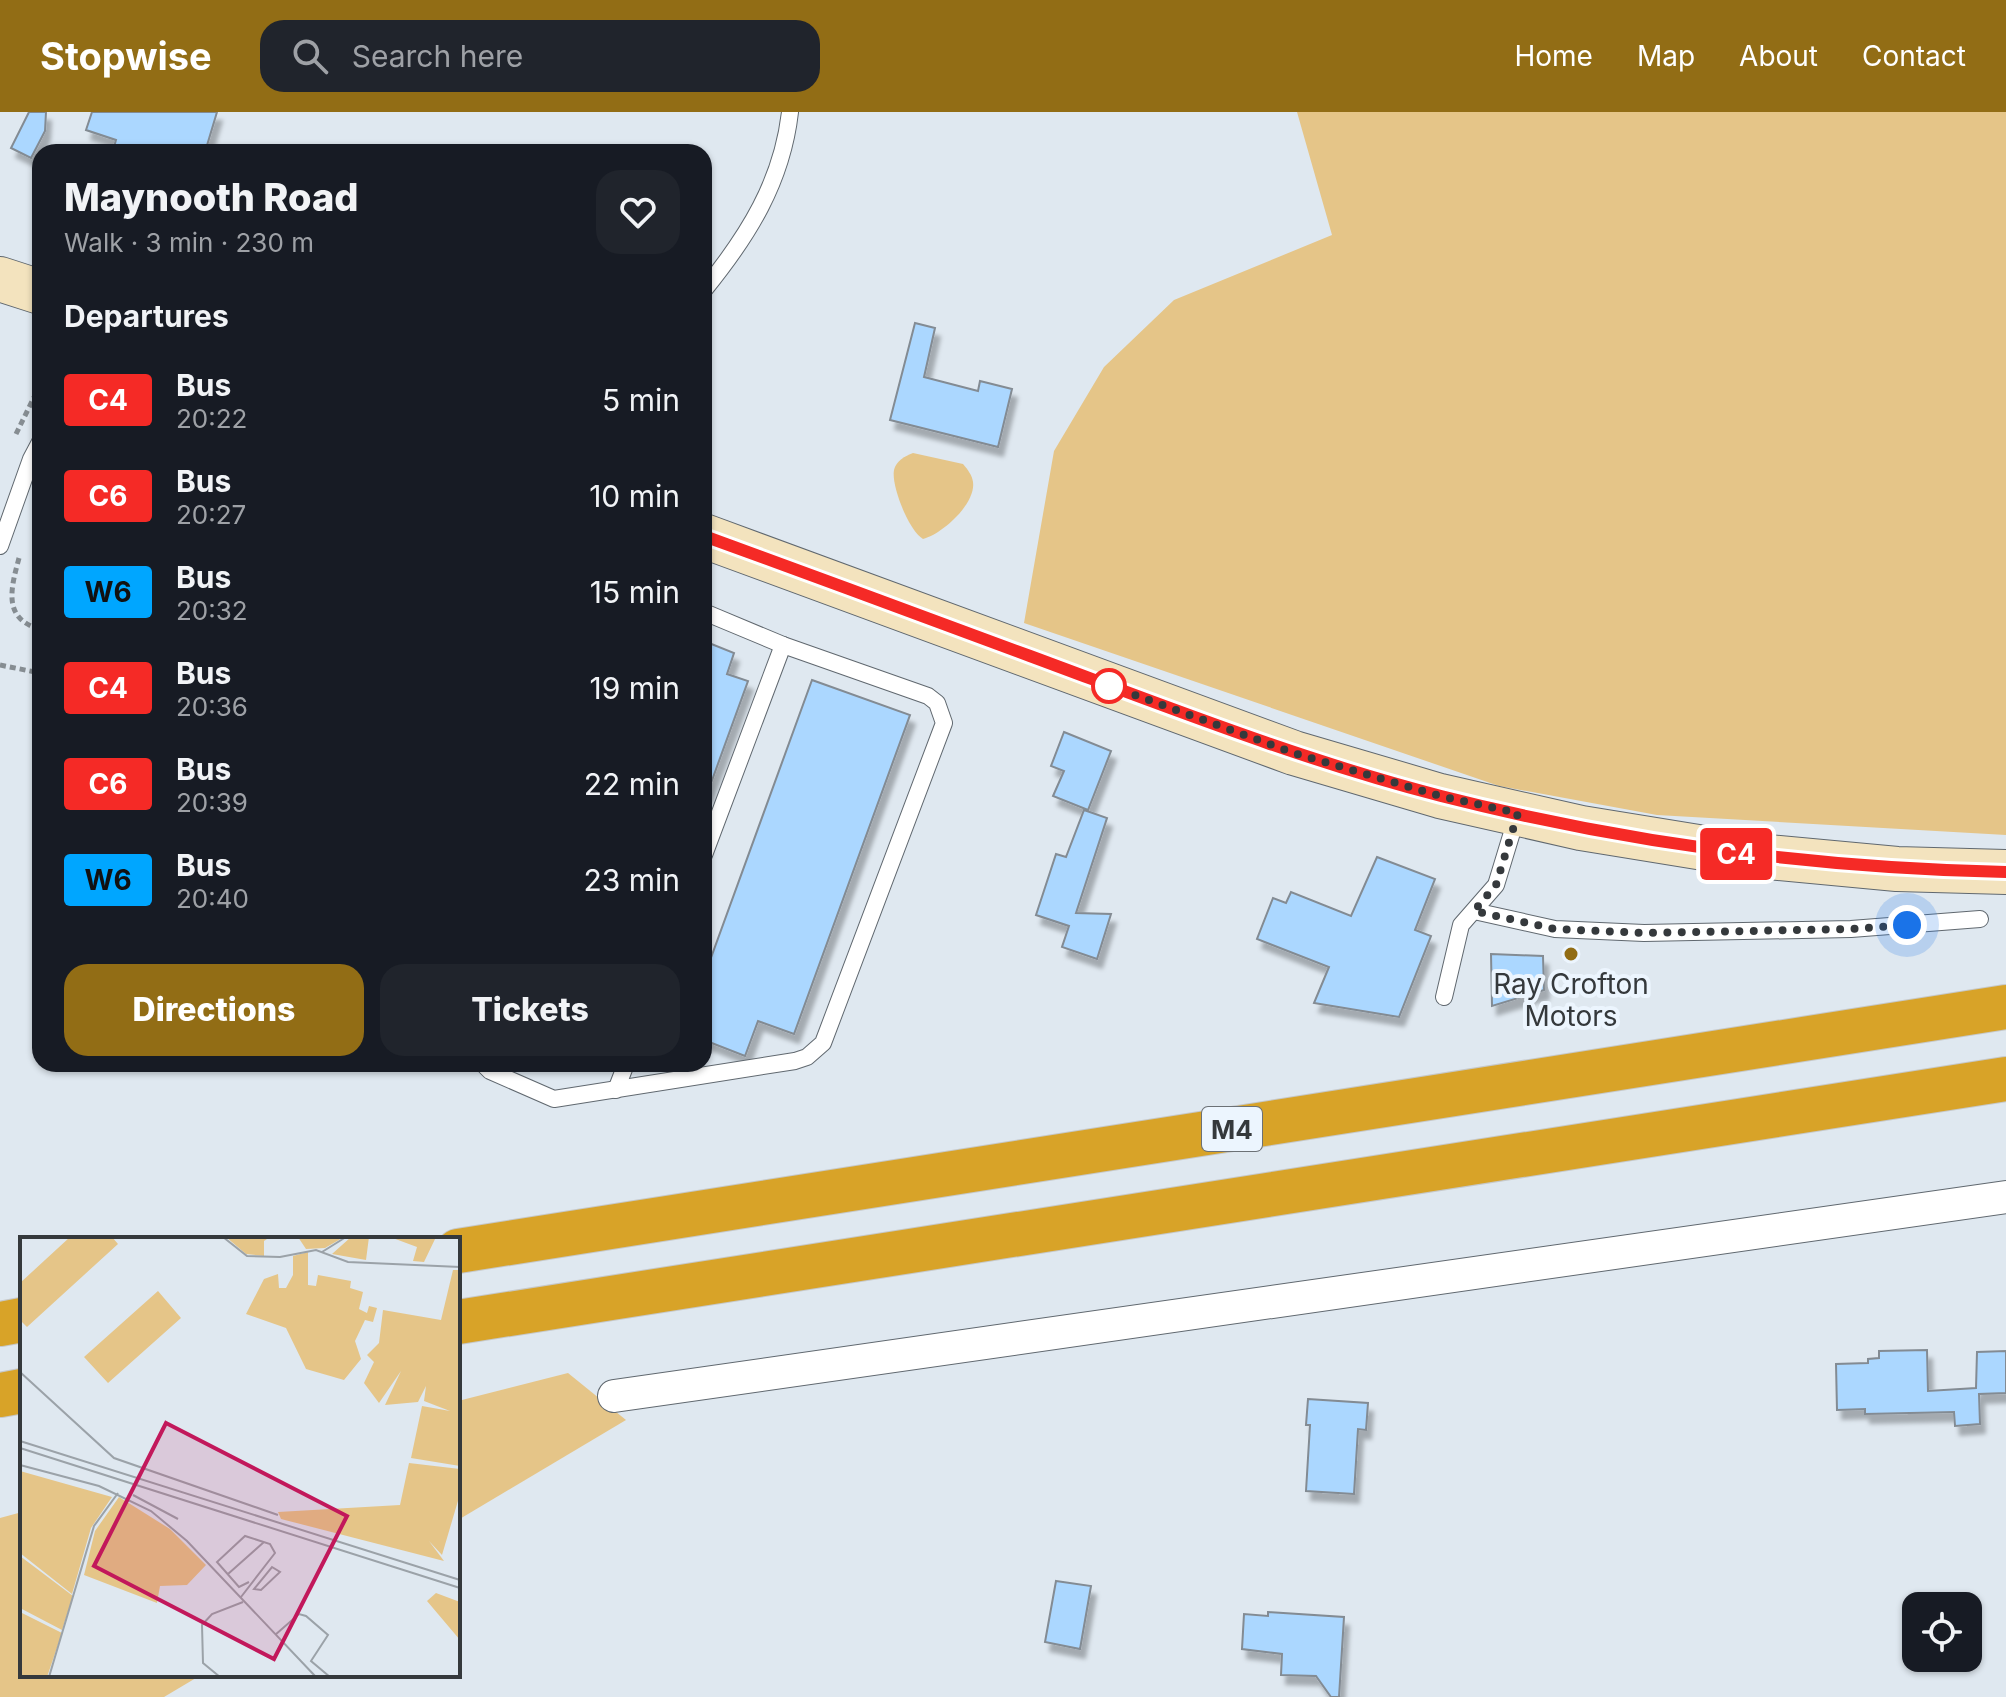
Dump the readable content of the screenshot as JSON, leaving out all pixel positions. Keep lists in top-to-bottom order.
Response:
{
  "streets": {
    "highway": ["M4"]
  },
  "places": ["Ray Crofton Motors"],
  "lines": ["bus line C4"],
  "page": {
    "header": "Stopwise",
    "search": "Search here",
    "nav": [
      "Home",
      "Map",
      "About",
      "Contact"
    ],
    "on_map": "C4",
    "heading": [
      ["Maynooth Road", "Walk · 3 min · 230 m"],
      "Departures"
    ],
    "list": [
      {
        "mark": "C4",
        "name": "Bus",
        "note": "20:22",
        "value": "5 min"
      },
      {
        "mark": "C6",
        "name": "Bus",
        "note": "20:27",
        "value": "10 min"
      },
      {
        "mark": "W6",
        "name": "Bus",
        "note": "20:32",
        "value": "15 min"
      },
      {
        "mark": "C4",
        "name": "Bus",
        "note": "20:36",
        "value": "19 min"
      },
      {
        "mark": "C6",
        "name": "Bus",
        "note": "20:39",
        "value": "22 min"
      },
      {
        "mark": "W6",
        "name": "Bus",
        "note": "20:40",
        "value": "23 min"
      }
    ],
    "buttons": ["Directions", "Tickets"]
  }
}
